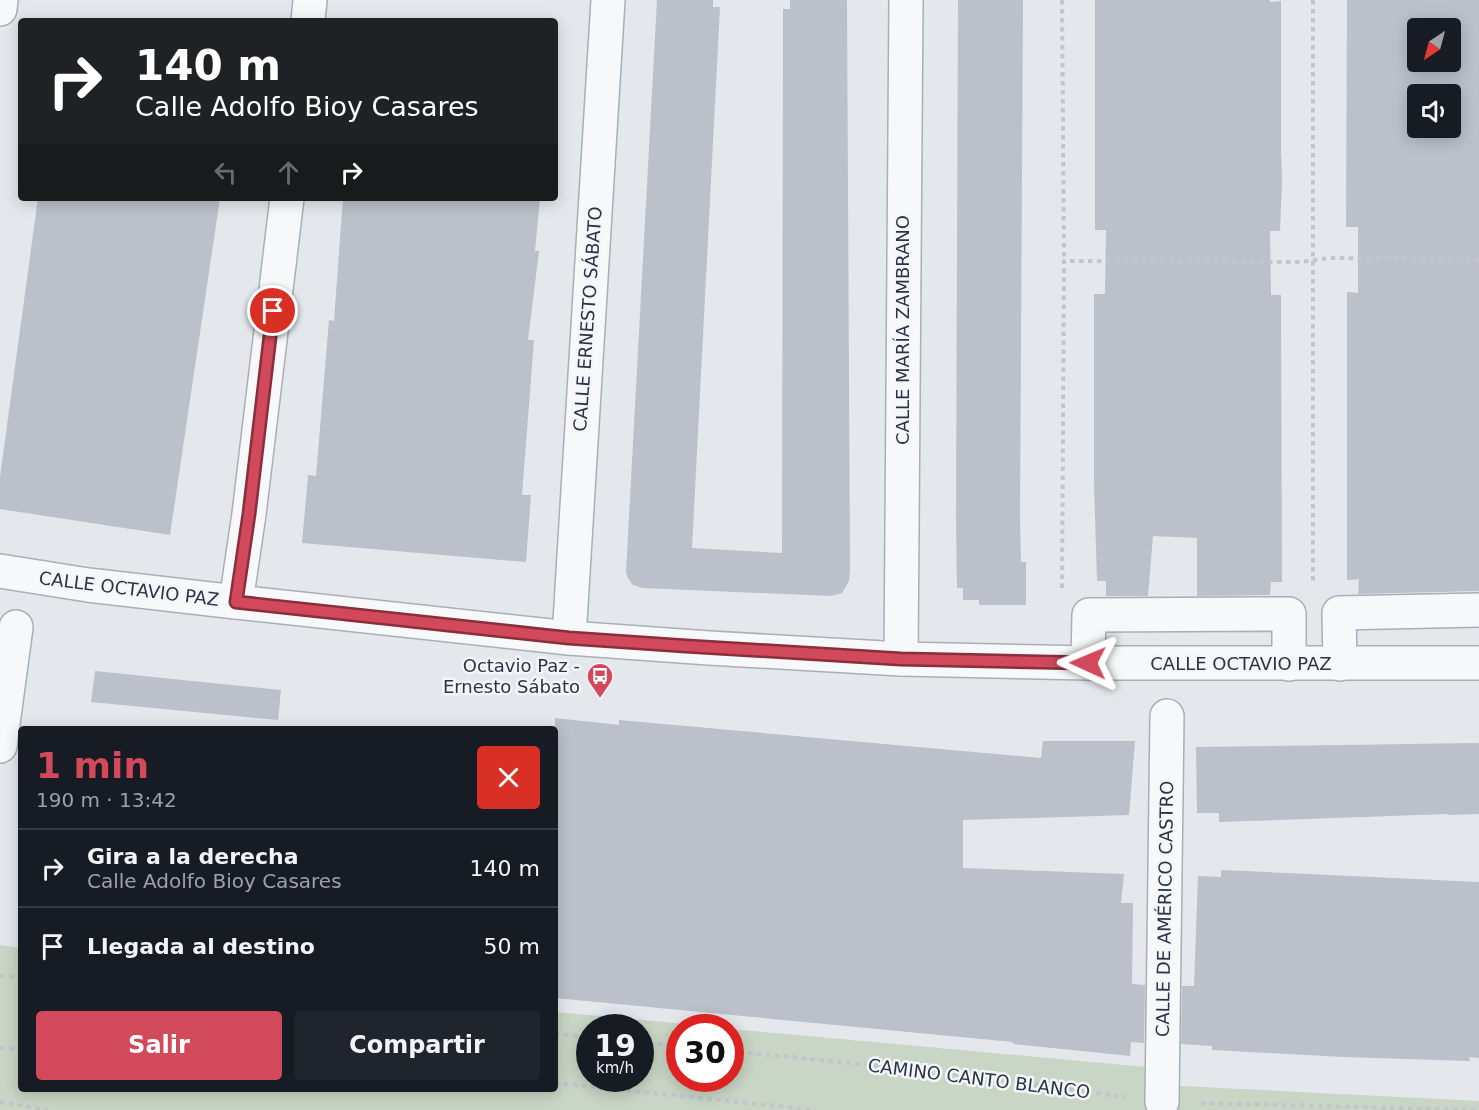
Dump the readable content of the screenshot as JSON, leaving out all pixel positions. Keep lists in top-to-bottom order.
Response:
{
  "streets": {
    "street": [
      "CALLE ERNESTO SÁBATO",
      "CALLE MARÍA ZAMBRANO",
      "CALLE OCTAVIO PAZ",
      "CALLE DE AMÉRICO CASTRO"
    ],
    "path": ["CAMINO CANTO BLANCO"]
  },
  "crossings": [
    ["CALLE ERNESTO SÁBATO", "CALLE OCTAVIO PAZ"],
    ["CALLE MARÍA ZAMBRANO", "CALLE OCTAVIO PAZ"],
    ["CALLE DE AMÉRICO CASTRO", "CAMINO CANTO BLANCO"]
  ],
  "places": {
    "bus stop": ["Octavio Paz - Ernesto Sábato"]
  },
  "north": "bottom left",
  "page": {
    "turn": ["140 m", "Calle Adolfo Bioy Casares"],
    "heading": ["1 min", "190 m · 13:42"],
    "list": [
      {
        "name": "Gira a la derecha",
        "note": "Calle Adolfo Bioy Casares",
        "value": "140 m"
      },
      {
        "name": "Llegada al destino",
        "value": "50 m"
      }
    ],
    "buttons": ["Salir", "Compartir"],
    "speed": "19 km/h",
    "limit": "30"
  }
}
